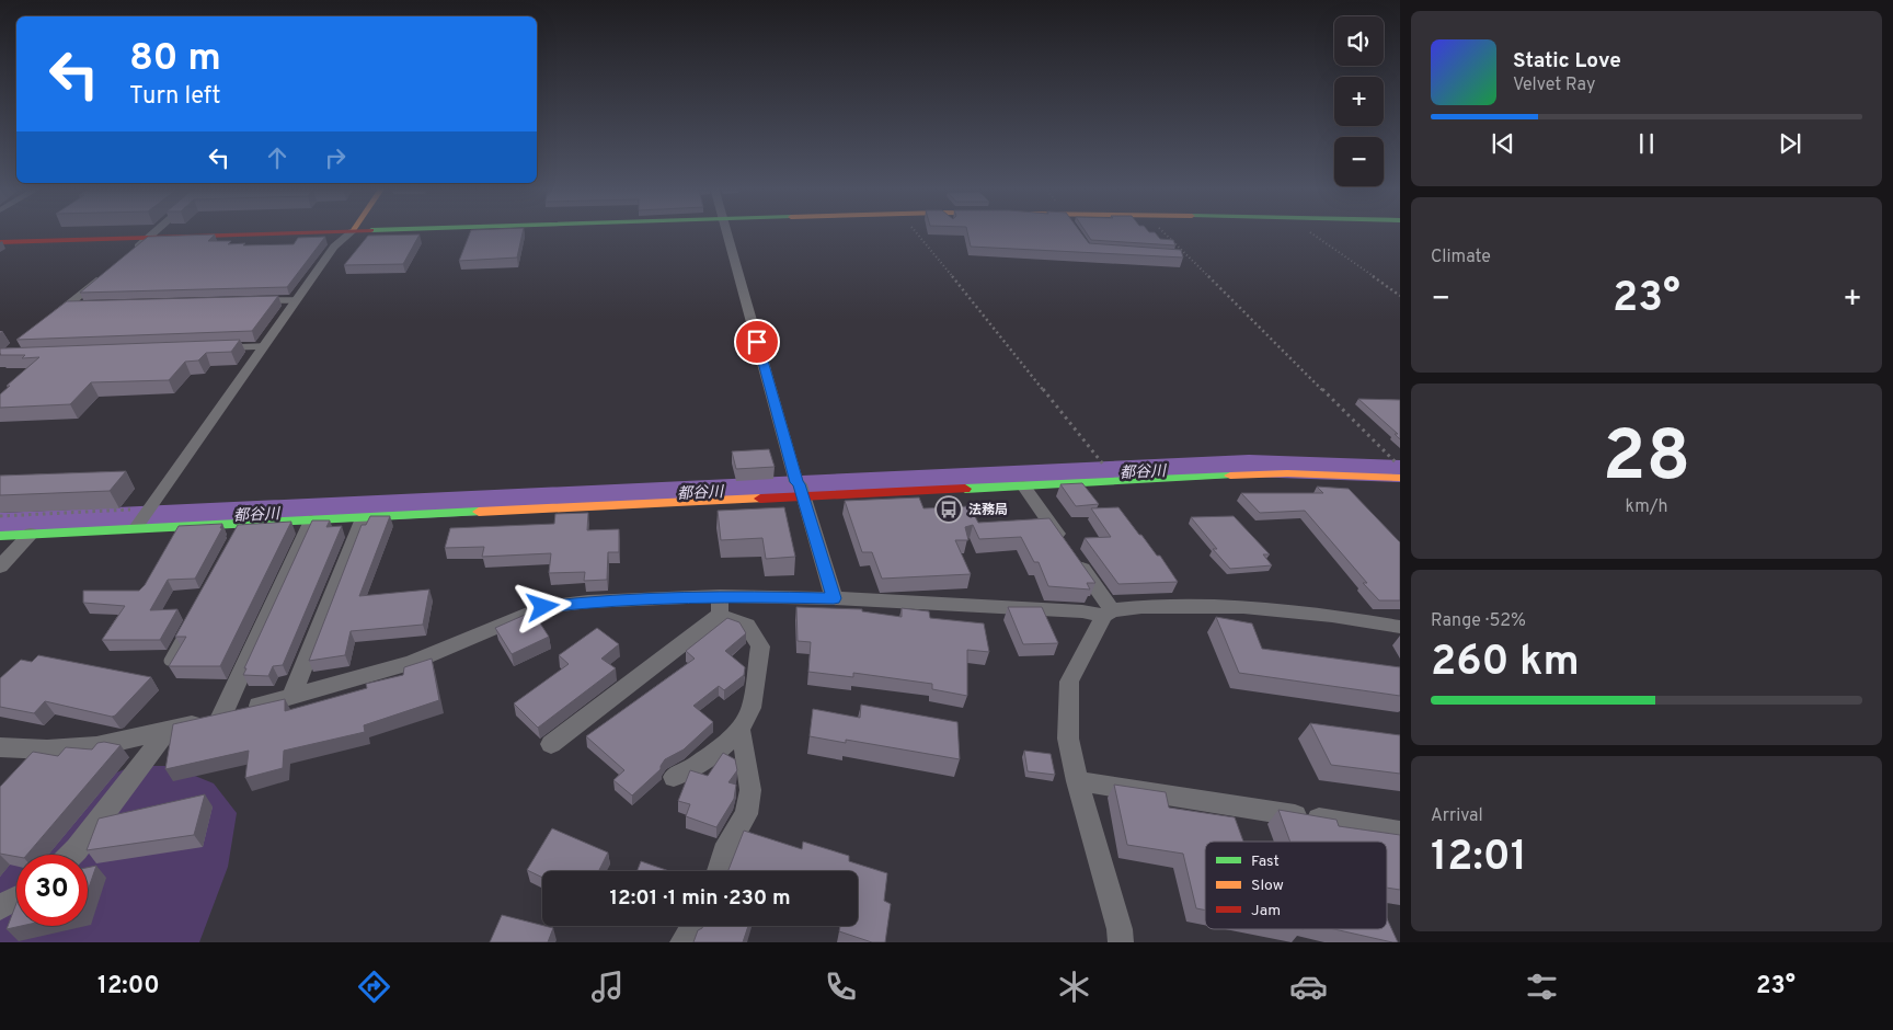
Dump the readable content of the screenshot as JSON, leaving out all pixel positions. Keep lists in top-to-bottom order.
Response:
{
  "water": ["都谷川"],
  "places": {
    "bus stop": ["法務局"]
  },
  "legend": ["Fast", "Slow", "Jam"],
  "page": {
    "map_buttons": ["+", "−"],
    "turn": ["80 m", "Turn left"],
    "song": ["Static Love", "Velvet Ray"],
    "tile": [
      "Climate",
      ["28", "km/h"],
      ["Range · 52%", "260 km"],
      ["Arrival", "12:01"]
    ],
    "heat": ["−", "23°", "+"],
    "limit": "30",
    "trip": "12:01 · 1 min · 230 m",
    "tabs": ["12:00", "23°"]
  }
}
